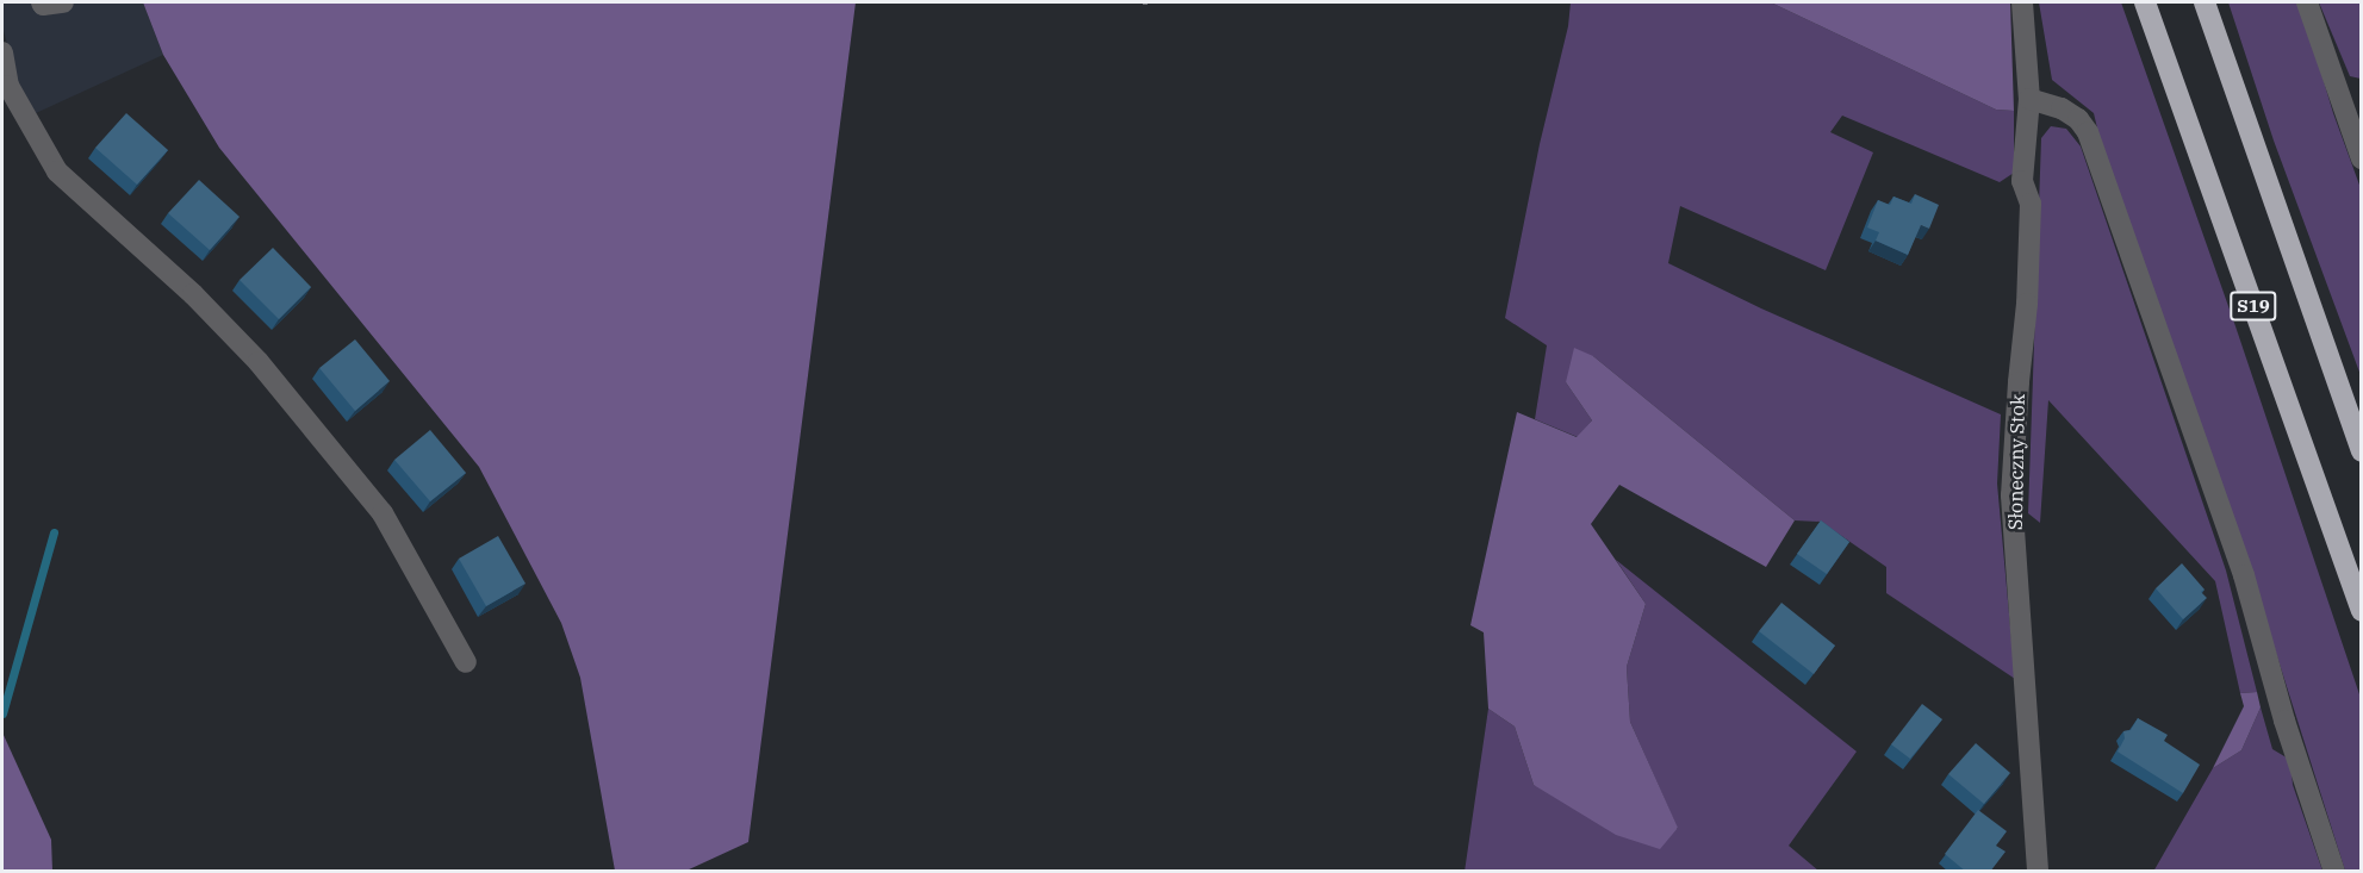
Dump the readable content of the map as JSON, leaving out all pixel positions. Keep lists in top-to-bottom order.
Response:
{
  "streets": {
    "highway": ["S19"],
    "street": ["Słoneczny Stok"]
  }
}
